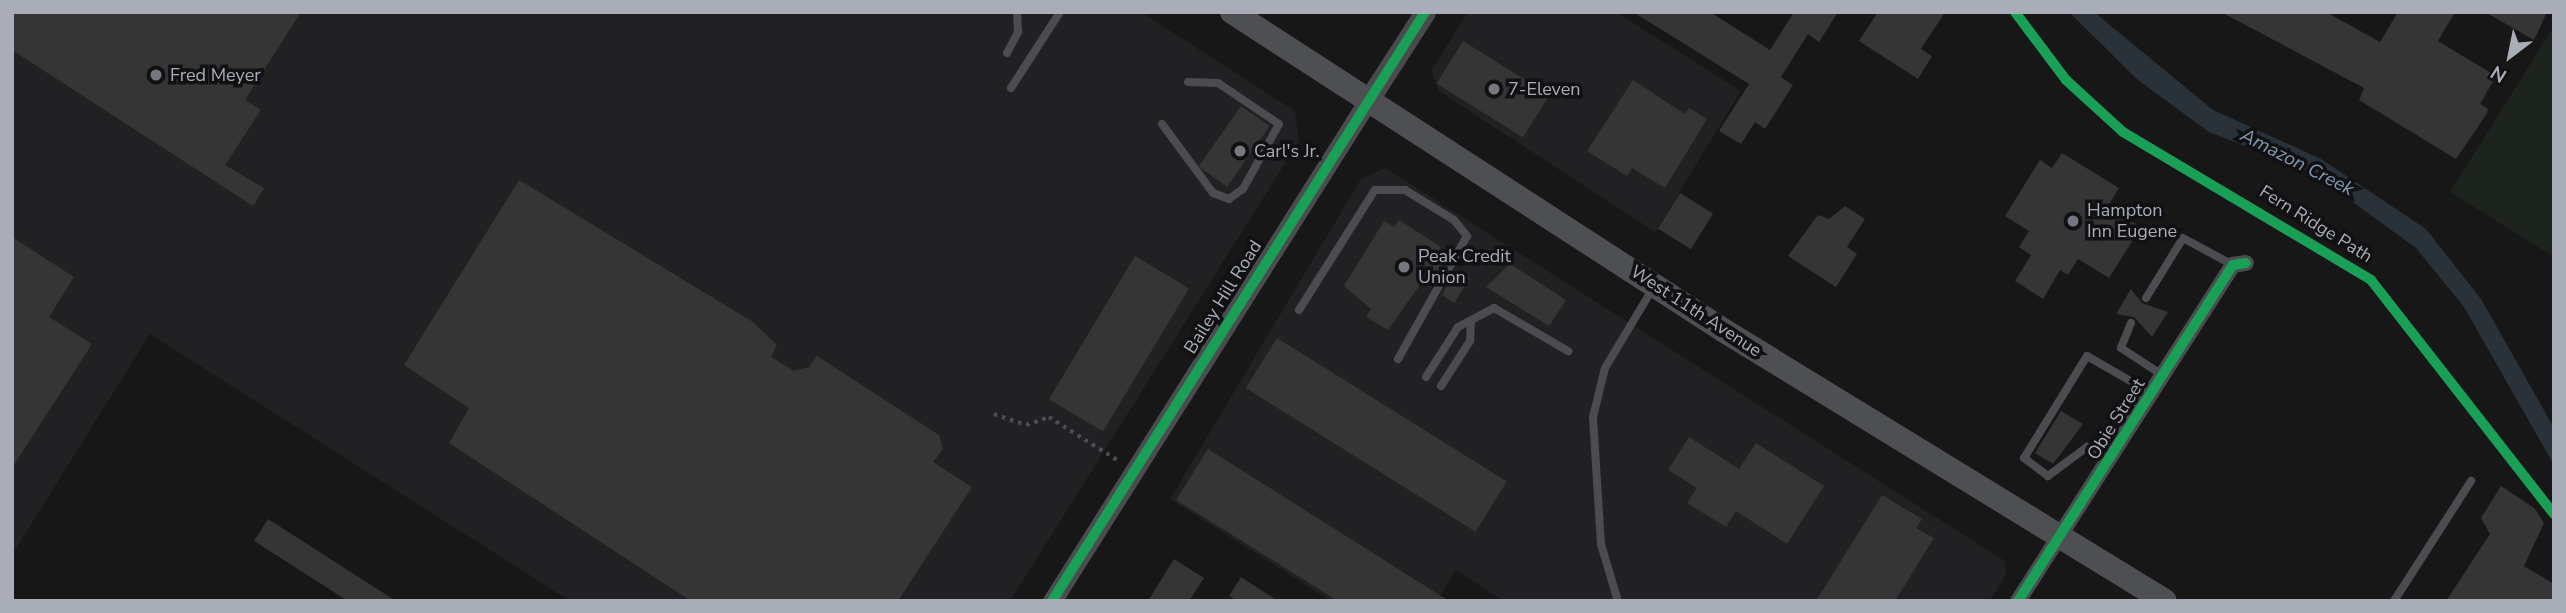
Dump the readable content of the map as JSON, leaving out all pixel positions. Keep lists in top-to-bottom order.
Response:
{
  "streets": {
    "main road": ["Bailey Hill Road", "West 11th Avenue"],
    "street": ["Obie Street"],
    "cycle path": ["Fern Ridge Path"]
  },
  "crossings": [
    ["Bailey Hill Road", "West 11th Avenue"],
    ["West 11th Avenue", "Obie Street"]
  ],
  "water": ["Amazon Creek"],
  "places": [
    "Fred Meyer",
    "7-Eleven",
    "Carl's Jr.",
    "Hampton Inn Eugene",
    "Peak Credit Union"
  ],
  "north": "bottom left"
}
